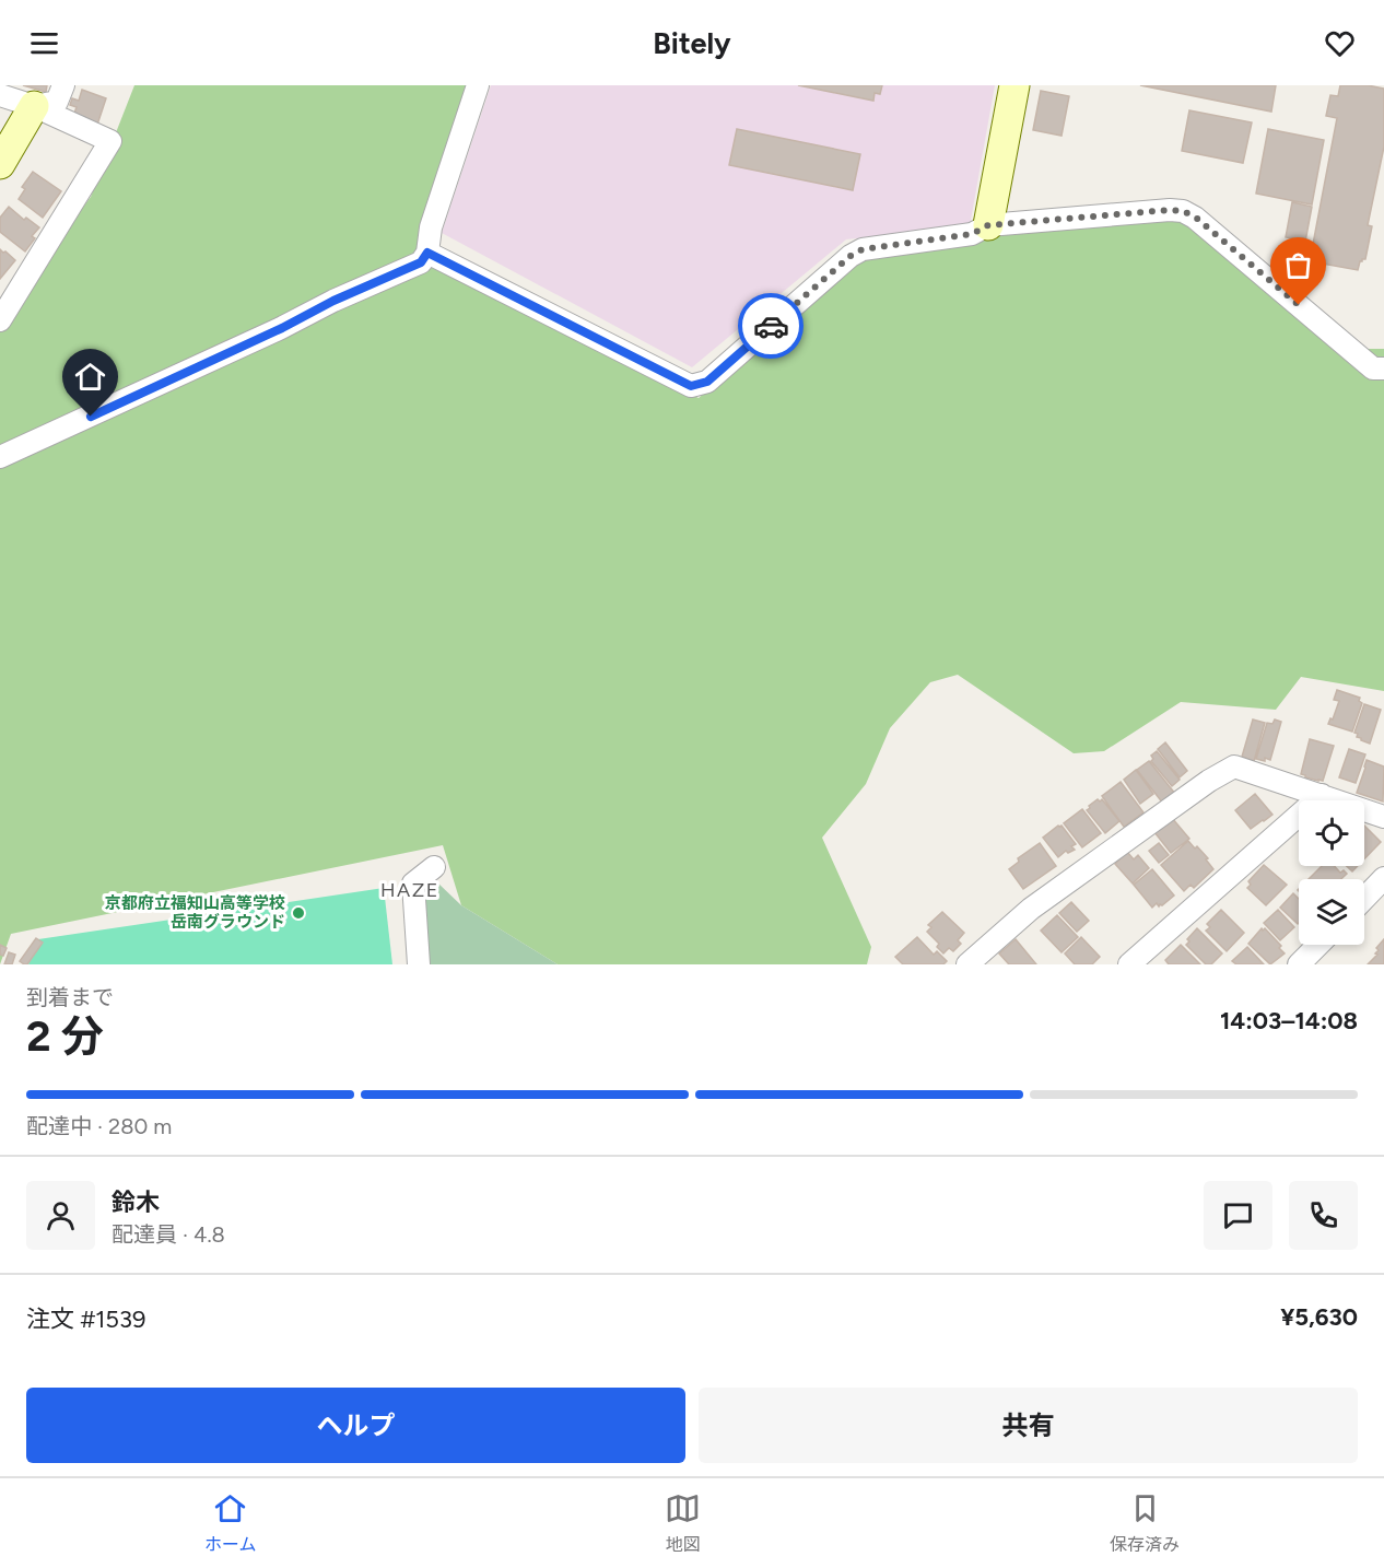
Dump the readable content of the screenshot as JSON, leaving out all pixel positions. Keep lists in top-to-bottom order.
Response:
{
  "districts": ["HAZE"],
  "places": ["京都府立福知山高等学校 岳南グラウンド"],
  "page": {
    "header": "Bitely",
    "heading": ["2 分", "到着まで", "14:03–14:08"],
    "panel": [
      "鈴木",
      "配達員 · 4.8",
      "注文 #1539",
      "¥5,630"
    ],
    "bar": "配達中 · 280 m",
    "buttons": ["ヘルプ", "共有"],
    "tabs": ["ホーム", "地図", "保存済み"]
  }
}
